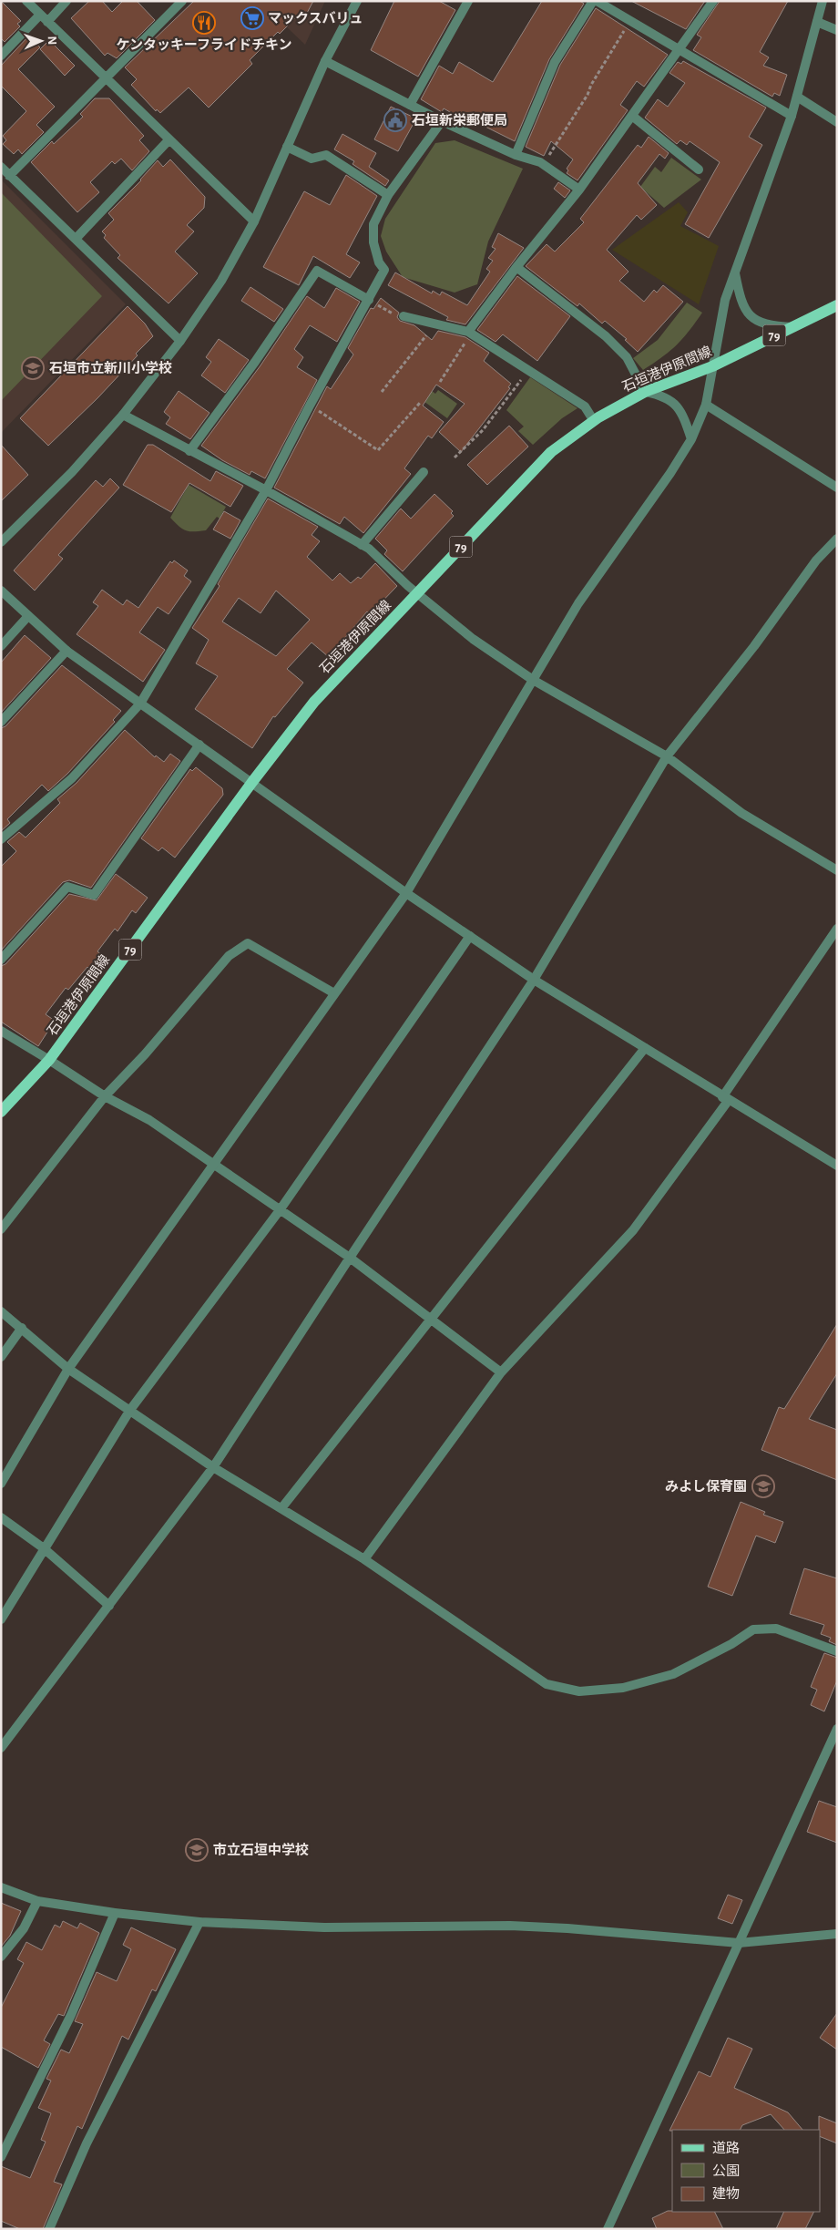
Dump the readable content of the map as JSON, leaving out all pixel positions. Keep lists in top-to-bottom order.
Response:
{
  "streets": {
    "main road": ["79", "石垣港伊原間線"]
  },
  "places": {
    "supermarket": ["マックスバリュ"],
    "restaurant": ["ケンタッキーフライドチキン"],
    "public building": ["石垣新栄郵便局"],
    "school or university": ["石垣市立新川小学校", "みよし保育園", "市立石垣中学校"]
  },
  "legend": ["道路", "公園", "建物"],
  "north": "right"
}
